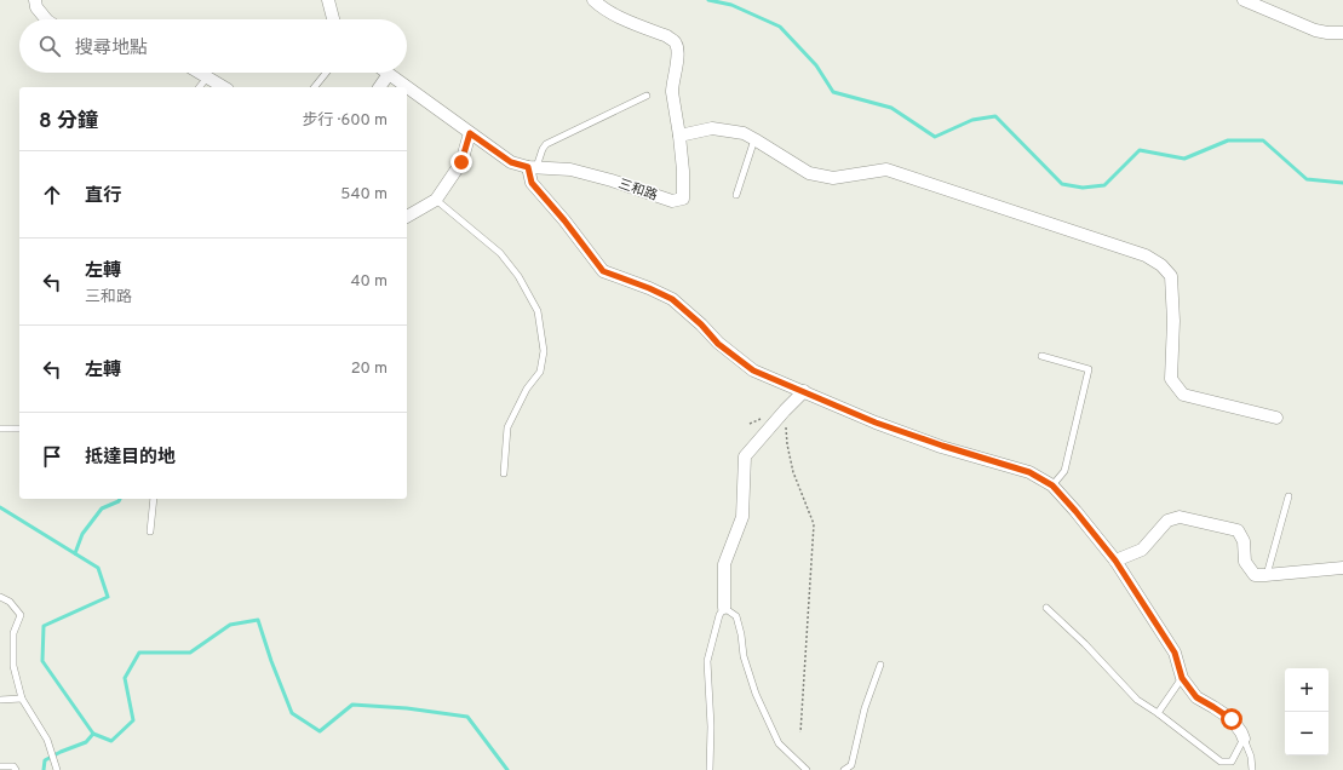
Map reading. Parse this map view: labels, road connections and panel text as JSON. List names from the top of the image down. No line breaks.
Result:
{"streets":{"street":["三和路"]},"page":{"search":"搜尋地點","heading":["8 分鐘","步行 · 600 m"],"list":[["直行","540 m"],["左轉","三和路","40 m"],["左轉","20 m"],"抵達目的地"],"map_buttons":["+","−"]}}
